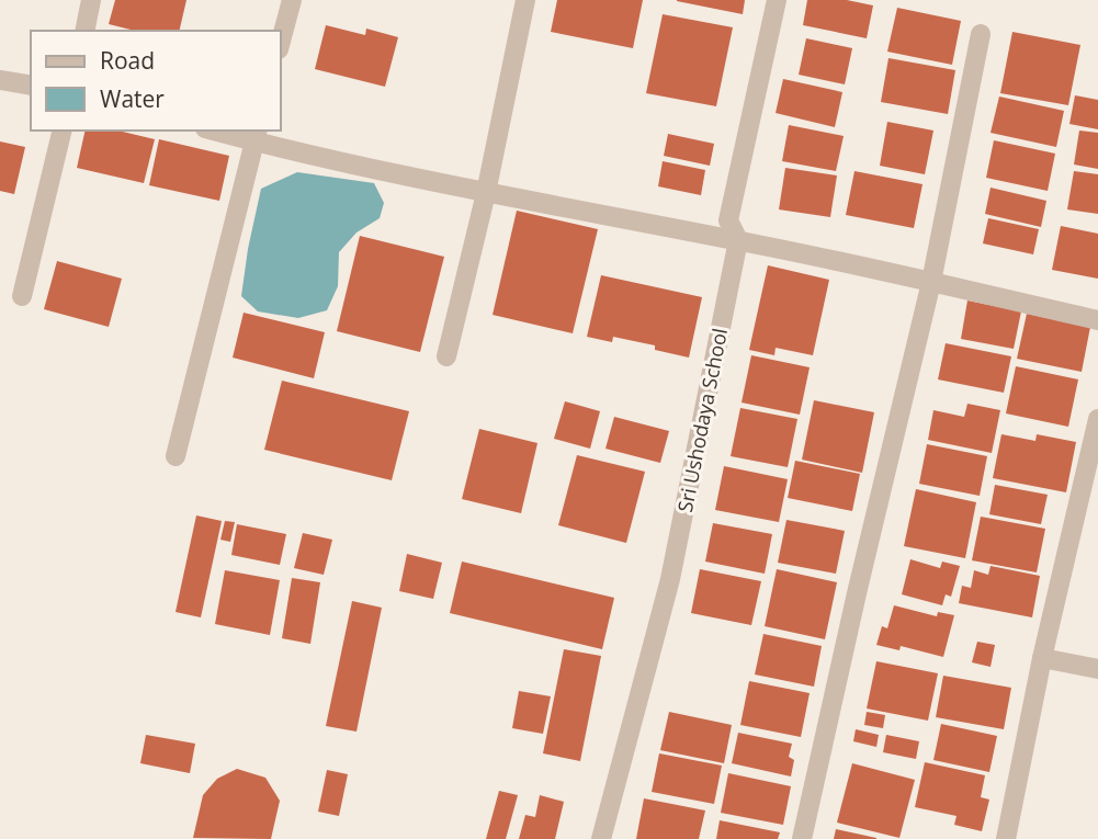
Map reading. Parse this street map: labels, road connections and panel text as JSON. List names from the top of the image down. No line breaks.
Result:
{"streets":{"street":["Sri Ushodaya School"]},"legend":["Road","Water"]}
